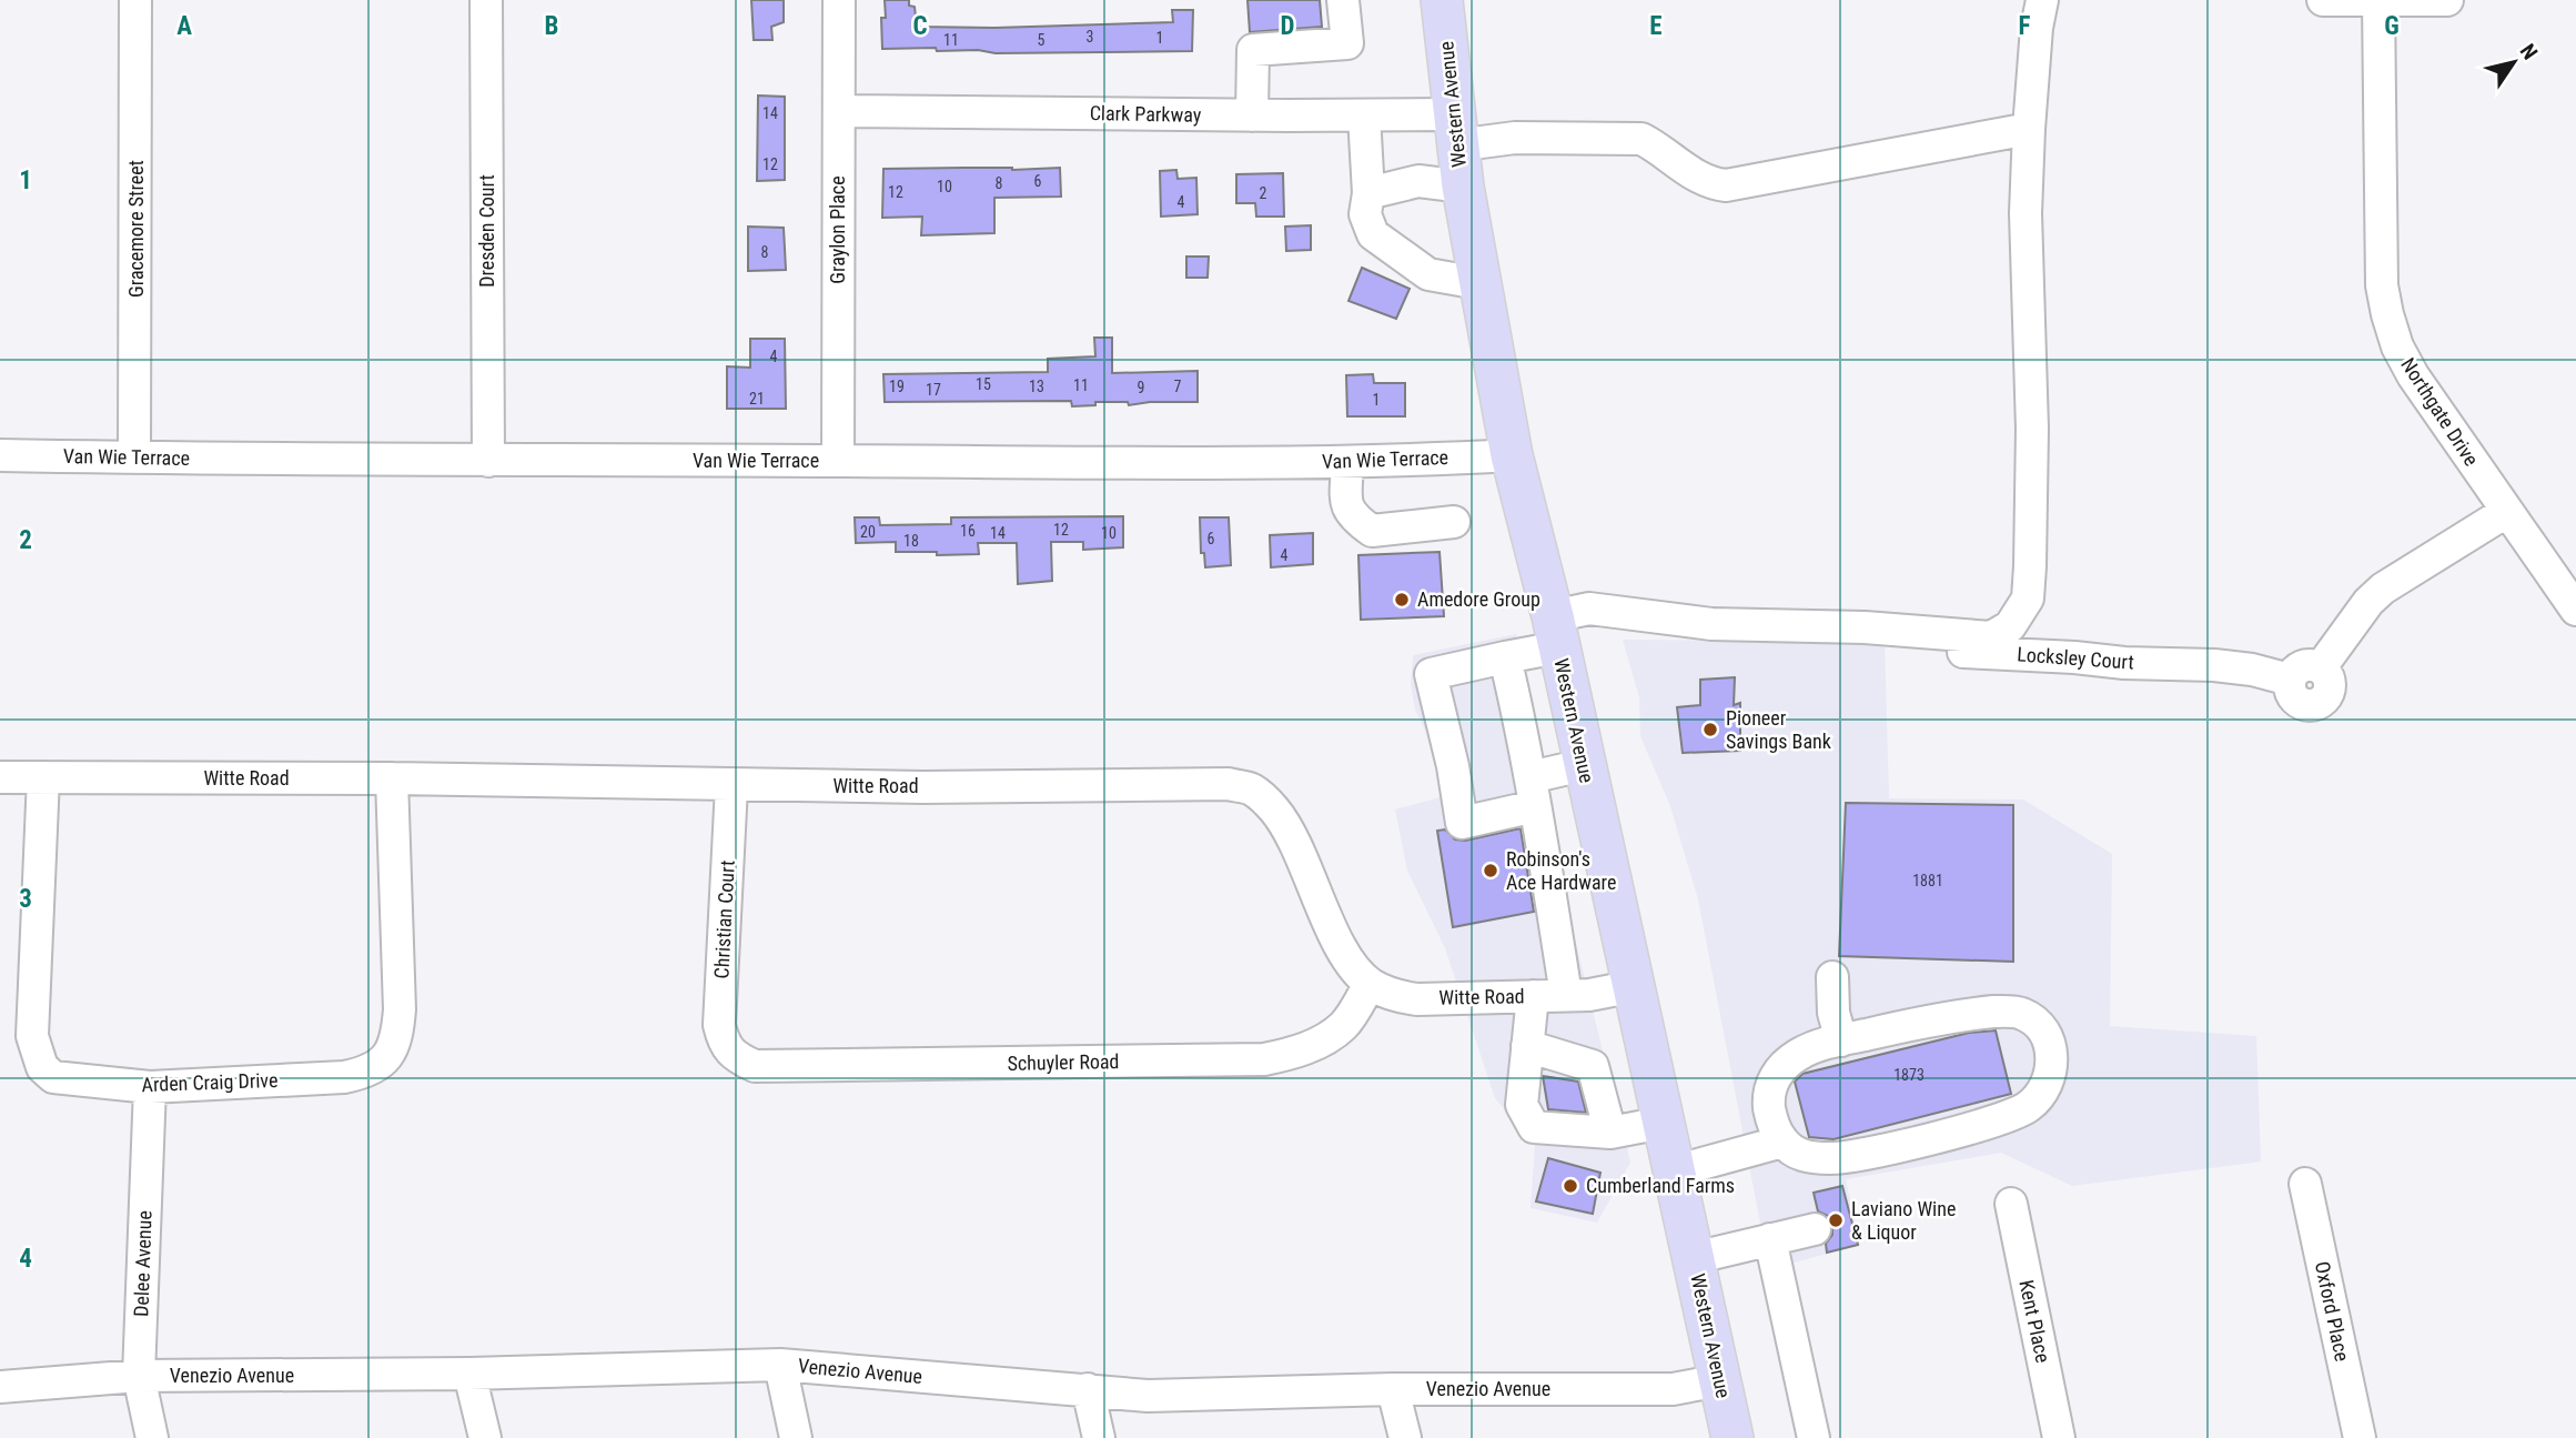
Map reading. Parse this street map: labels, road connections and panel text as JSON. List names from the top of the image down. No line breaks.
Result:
{"streets":{"main road":["Western Avenue"],"street":["Clark Parkway","Gracemore Street","Graylon Place","Dresden Court","Northgate Drive","Van Wie Terrace","Locksley Court","Witte Road","Christian Court","Schuyler Road","Arden Craig Drive","Delee Avenue","Oxford Place","Kent Place","Venezio Avenue"]},"crossings":[["Western Avenue","Clark Parkway"],["Western Avenue","Van Wie Terrace"],["Western Avenue","Witte Road"],["Western Avenue","Venezio Avenue"],["Clark Parkway","Graylon Place"],["Gracemore Street","Van Wie Terrace"],["Graylon Place","Van Wie Terrace"],["Dresden Court","Van Wie Terrace"],["Northgate Drive","Locksley Court"],["Witte Road","Christian Court"],["Witte Road","Schuyler Road"],["Witte Road","Arden Craig Drive"],["Christian Court","Schuyler Road"],["Arden Craig Drive","Delee Avenue"],["Delee Avenue","Venezio Avenue"]],"places":["Amedore Group","Pioneer Savings Bank","Robinson's Ace Hardware","Cumberland Farms","Laviano Wine & Liquor"],"house_numbers":["3","1","11","5","14","12","6","8","10","12","2","4","8","4","15","11","19","13","7","9","17","21","1","12","16","20","14","10","6","18","4","1881","1873"],"north":"top right","grid":{"columns":["A","B","C","D","E","F","G"],"rows":["1","2","3","4"]}}
